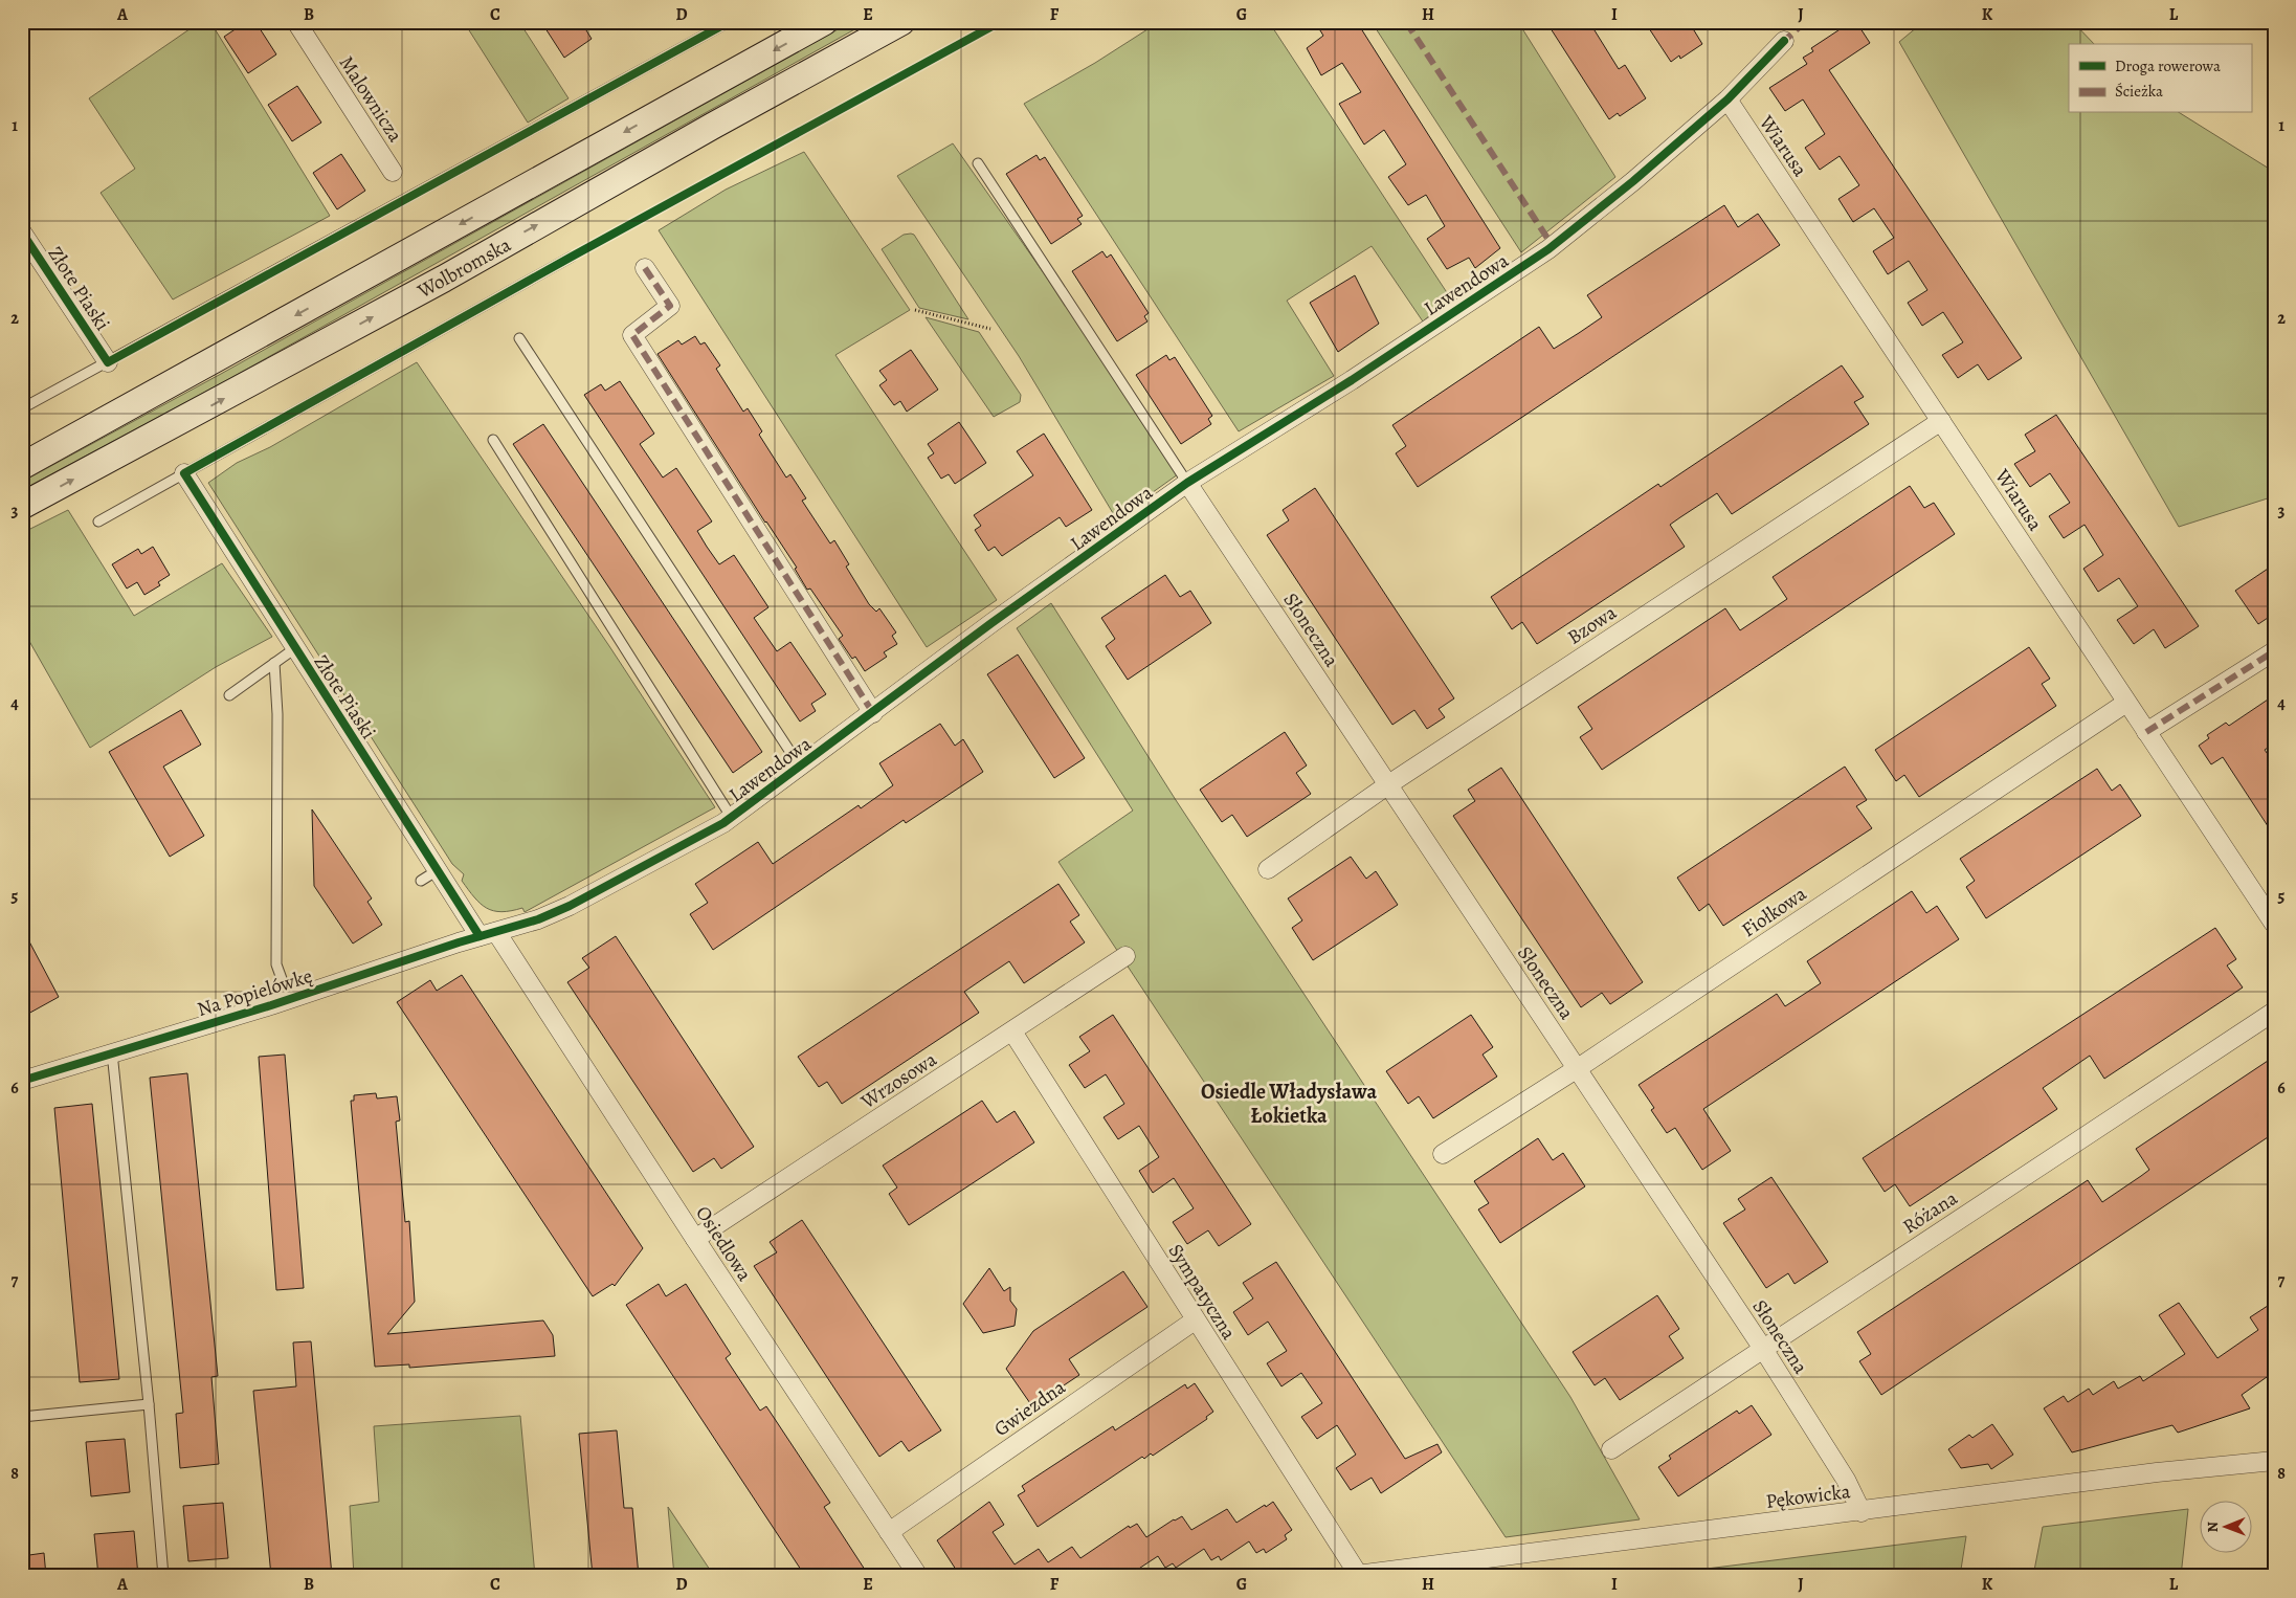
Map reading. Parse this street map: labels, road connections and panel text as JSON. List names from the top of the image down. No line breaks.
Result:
{"streets":{"main road":["Wolbromska"],"street":["Malownicza","Wiarusa","Lawendowa","Złote Piaski","Bzowa","Słoneczna","Fiołkowa","Na Popielówkę","Wrzosowa","Różana","Osiedlowa","Sympatyczna","Gwiezdna","Pękowicka"]},"crossings":[["Wiarusa","Lawendowa"],["Wiarusa","Bzowa"],["Wiarusa","Fiołkowa"],["Lawendowa","Złote Piaski"],["Lawendowa","Słoneczna"],["Lawendowa","Na Popielówkę"],["Lawendowa","Osiedlowa"],["Złote Piaski","Na Popielówkę"],["Złote Piaski","Osiedlowa"],["Bzowa","Słoneczna"],["Słoneczna","Fiołkowa"],["Słoneczna","Różana"],["Słoneczna","Pękowicka"],["Na Popielówkę","Osiedlowa"],["Wrzosowa","Osiedlowa"],["Wrzosowa","Sympatyczna"],["Osiedlowa","Gwiezdna"],["Sympatyczna","Gwiezdna"],["Sympatyczna","Pękowicka"]],"districts":["Osiedle Władysława Łokietka"],"legend":["Droga rowerowa","Ścieżka"],"north":"left","grid":{"columns":["A","B","C","D","E","F","G","H","I","J","K","L"],"rows":["1","2","3","4","5","6","7","8"]}}
